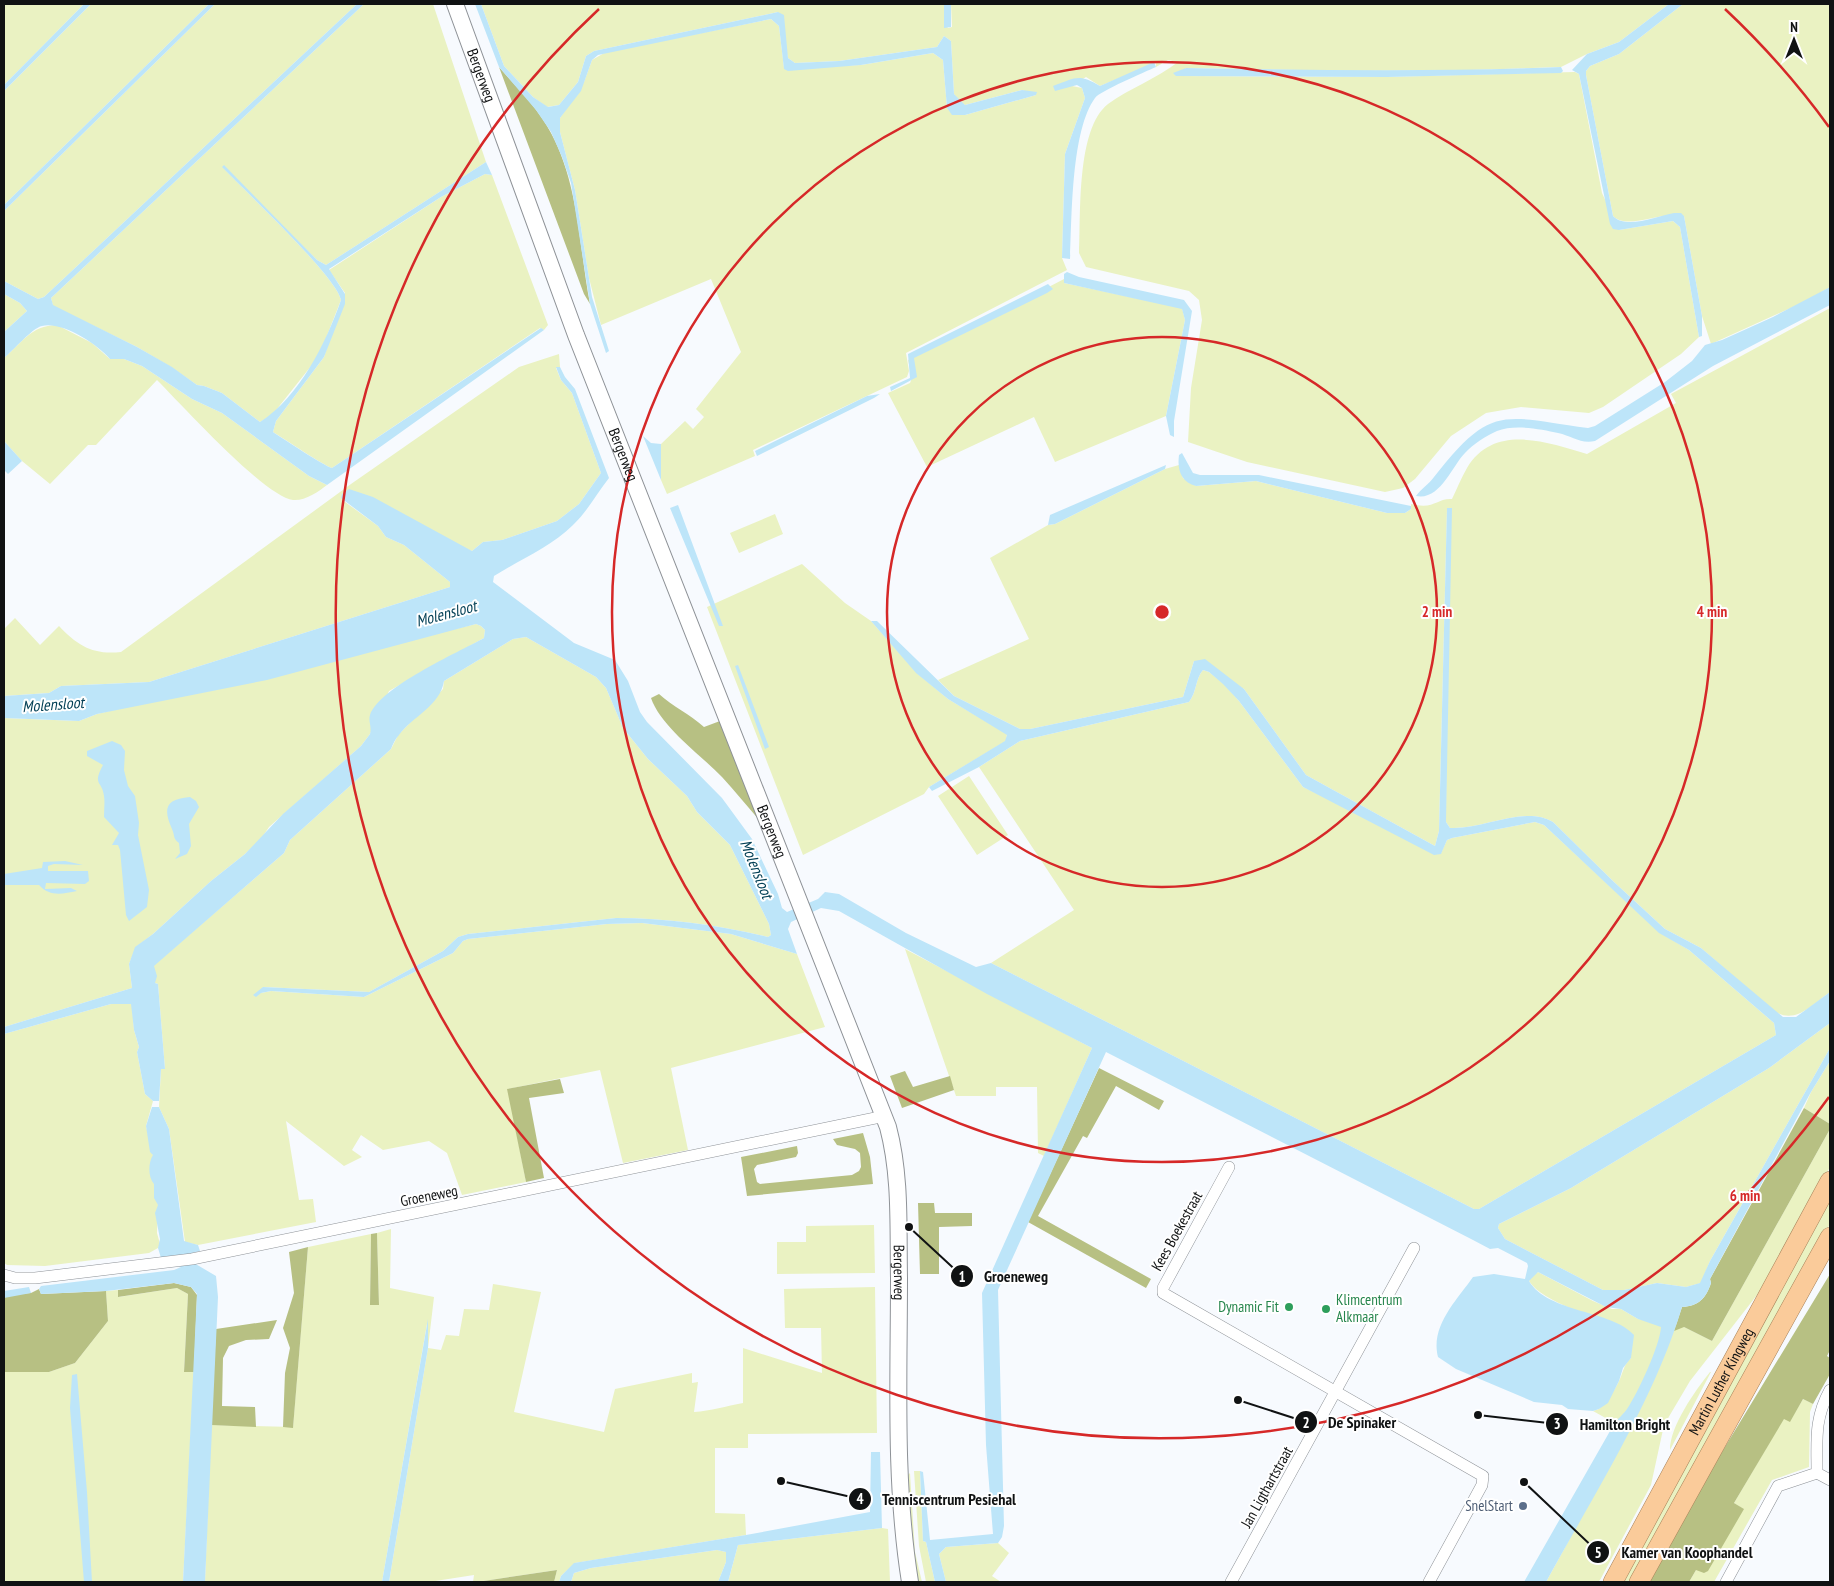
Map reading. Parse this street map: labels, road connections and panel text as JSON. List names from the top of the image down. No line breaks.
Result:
{"streets":{"highway":["Martin Luther Kingweg"],"main road":["Bergerweg"],"street":["Groeneweg","Kees Boekestraat","Jan Ligthartstraat"]},"crossings":[["Bergerweg","Groeneweg"],["Kees Boekestraat","Jan Ligthartstraat"]],"water":["Molensloot"],"places":["Groeneweg","Dynamic Fit","Klimcentrum Alkmaar","De Spinaker","Hamilton Bright","Tenniscentrum Pesiehal","Kamer van Koophandel","SnelStart"],"north":"top","rings":["2 min","4 min","6 min"]}
